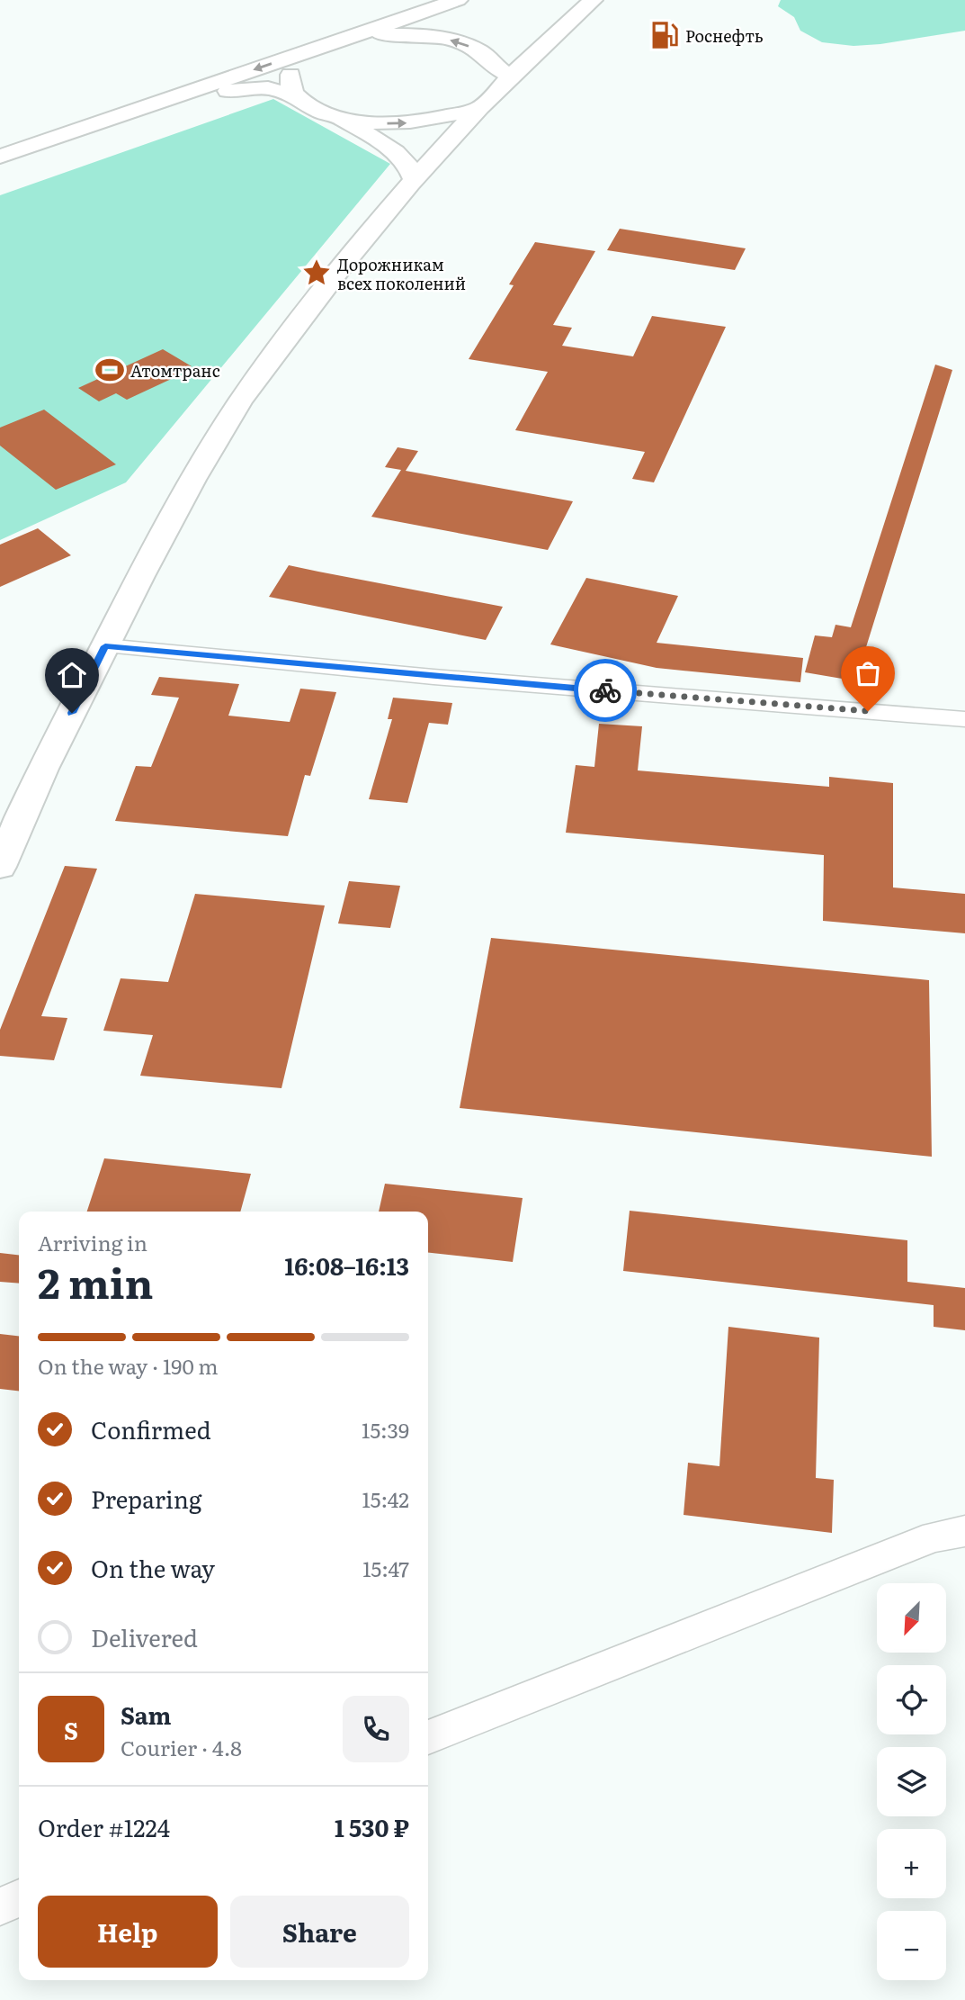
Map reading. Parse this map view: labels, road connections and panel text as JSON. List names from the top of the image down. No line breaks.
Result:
{"places":{"fuel station":["Роснефть"],"place":["Дорожникам всех поколений"],"sports":["Атомтранс"]},"north":"bottom left","page":{"heading":["2 min","Arriving in","16:08–16:13"],"panel":["Sam","Courier · 4.8","Order #1224","1 530 ₽"],"bar":"On the way · 190 m","list":[["Confirmed","15:39"],["Preparing","15:42"],["On the way","15:47"],"Delivered"],"map_buttons":["+","−"],"round":"S","buttons":["Help","Share"]}}
